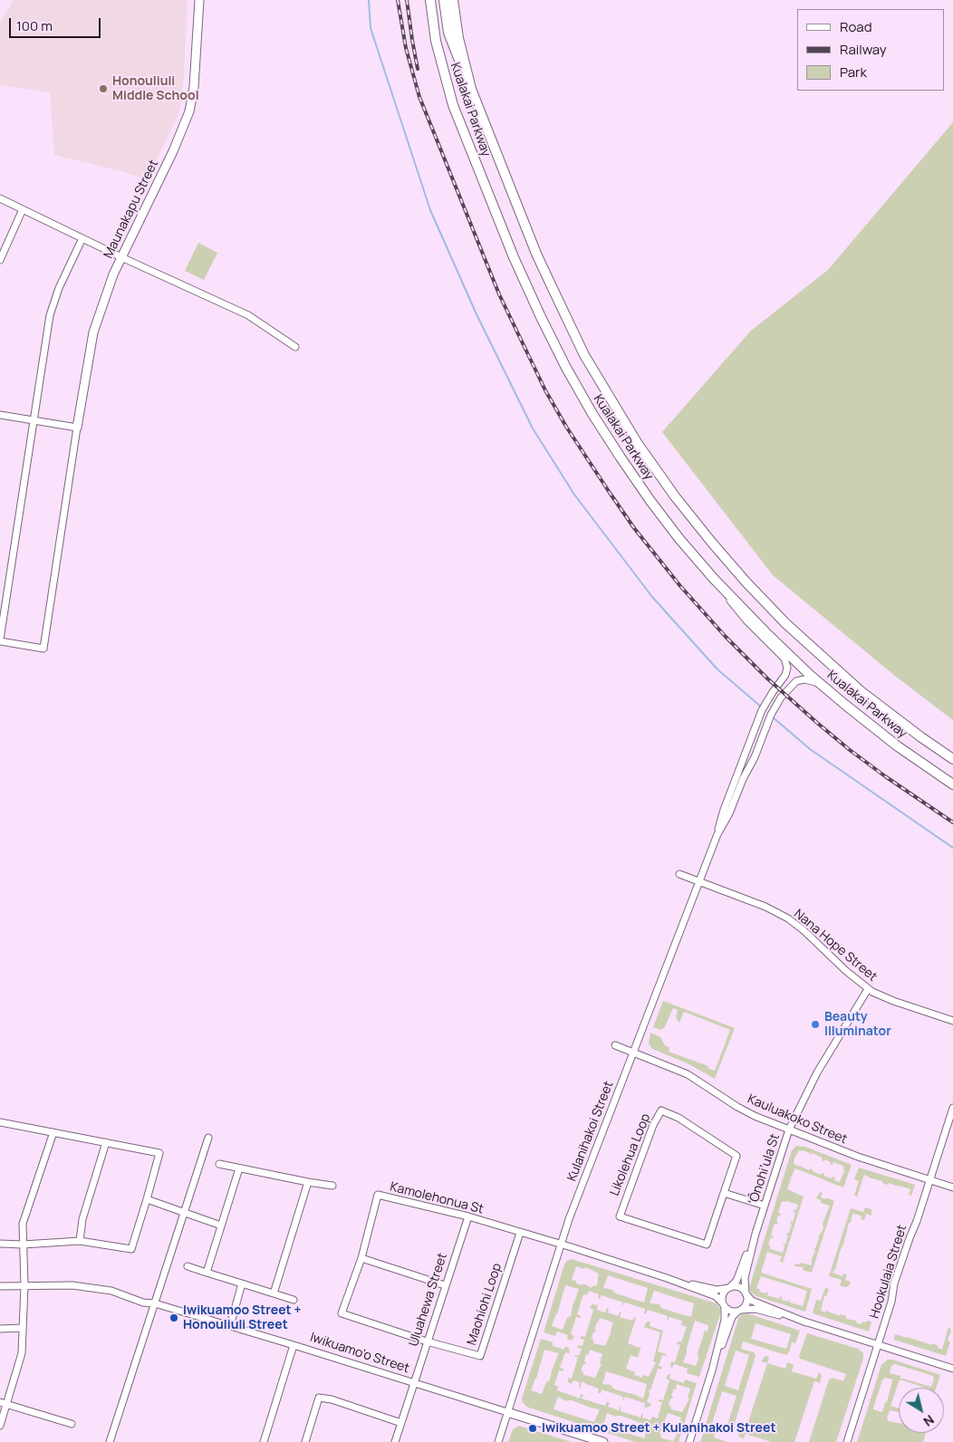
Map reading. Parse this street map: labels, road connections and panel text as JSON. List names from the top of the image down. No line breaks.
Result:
{"streets":{"main road":["Kualakai Parkway"],"street":["Maunakapu Street","Nana Hope Street","Kauluakoko Street","Kulanihakoi Street","Likolehua Loop","‘Ōnohi‘ula St","Kamolehonua St","Hookulaia Street","Uluahewa Street","Maohiohi Loop","Iwikuamo'o Street"]},"crossings":[["Kualakai Parkway","Kulanihakoi Street"],["Nana Hope Street","Kulanihakoi Street"],["Nana Hope Street","‘Ōnohi‘ula St"],["Kauluakoko Street","Kulanihakoi Street"],["Kauluakoko Street","‘Ōnohi‘ula St"],["Kauluakoko Street","Hookulaia Street"],["Kulanihakoi Street","Kamolehonua St"],["Kulanihakoi Street","Iwikuamo'o Street"],["‘Ōnohi‘ula St","Kamolehonua St"],["Kamolehonua St","Uluahewa Street"],["Kamolehonua St","Maohiohi Loop"],["Uluahewa Street","Maohiohi Loop"],["Uluahewa Street","Iwikuamo'o Street"]],"places":["Honouliuli Middle School","Beauty Illuminator","Iwikuamoo Street + Honouliuli Street","Iwikuamoo Street + Kulanihakoi Street"],"legend":["Road","Railway","Park"],"scale_bar":"100 m","north":"bottom right"}
